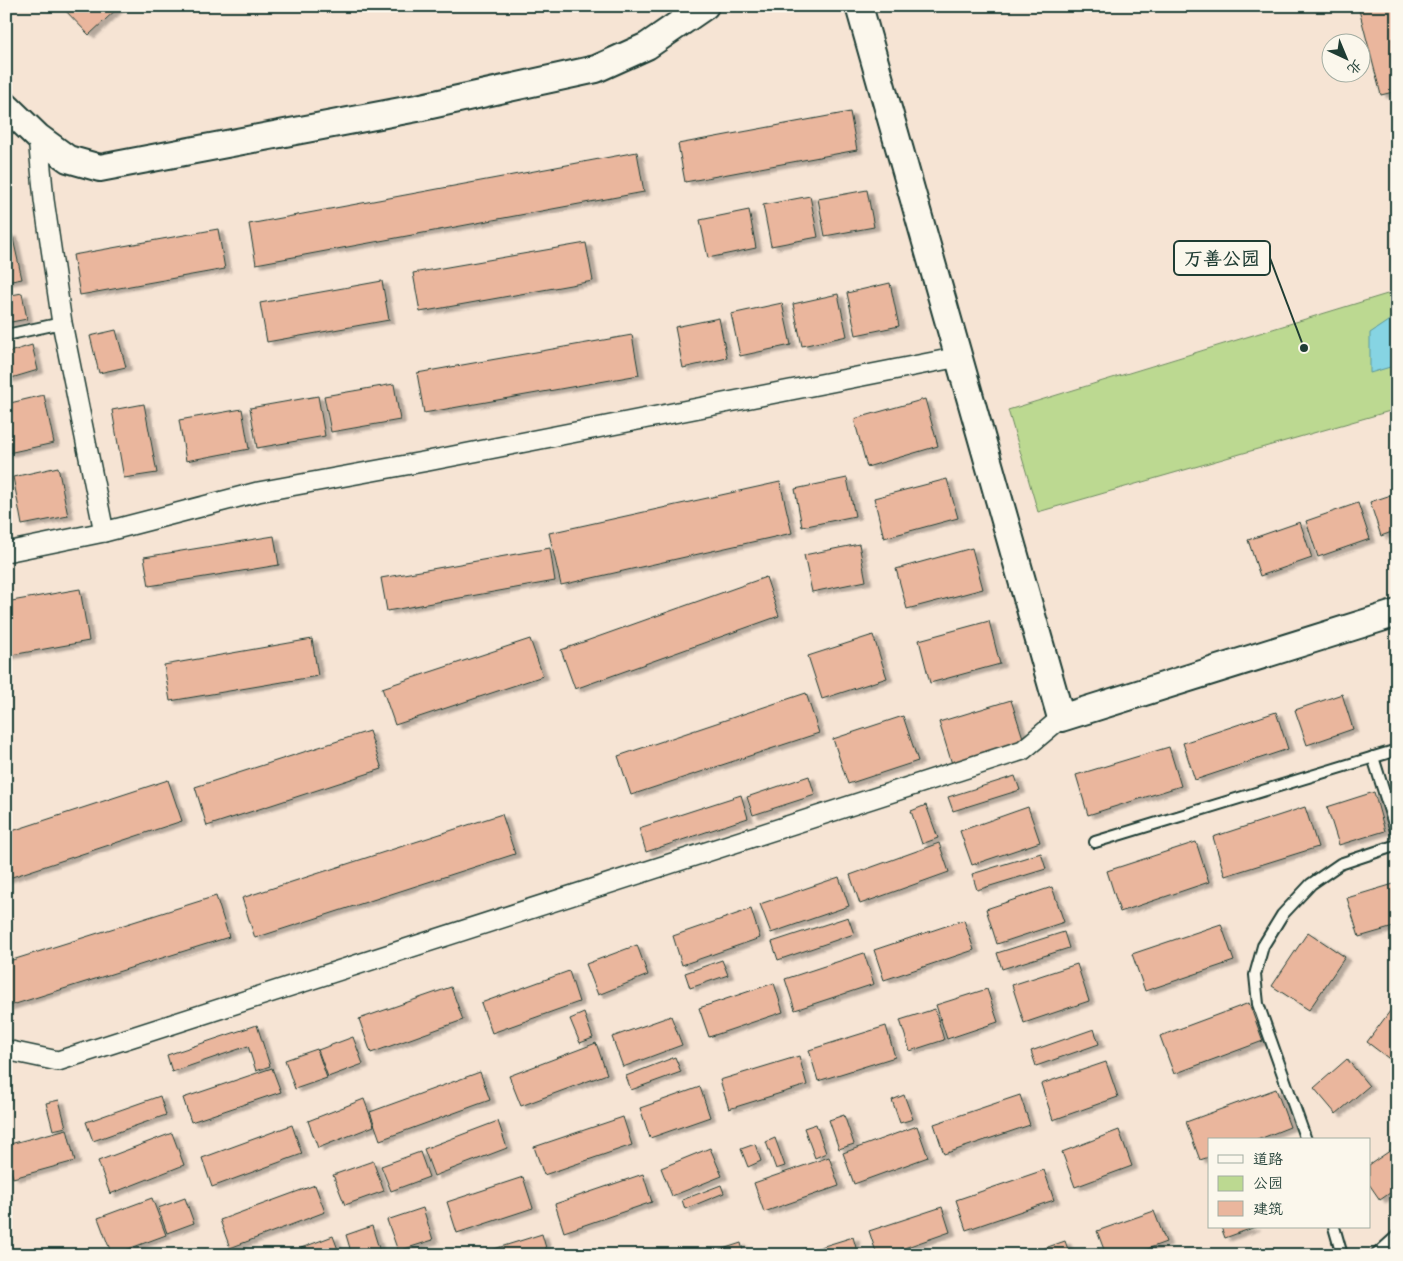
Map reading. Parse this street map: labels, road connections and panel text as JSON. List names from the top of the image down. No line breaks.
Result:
{"places":["万善公园"],"legend":["道路","公园","建筑"],"north":"bottom right"}
